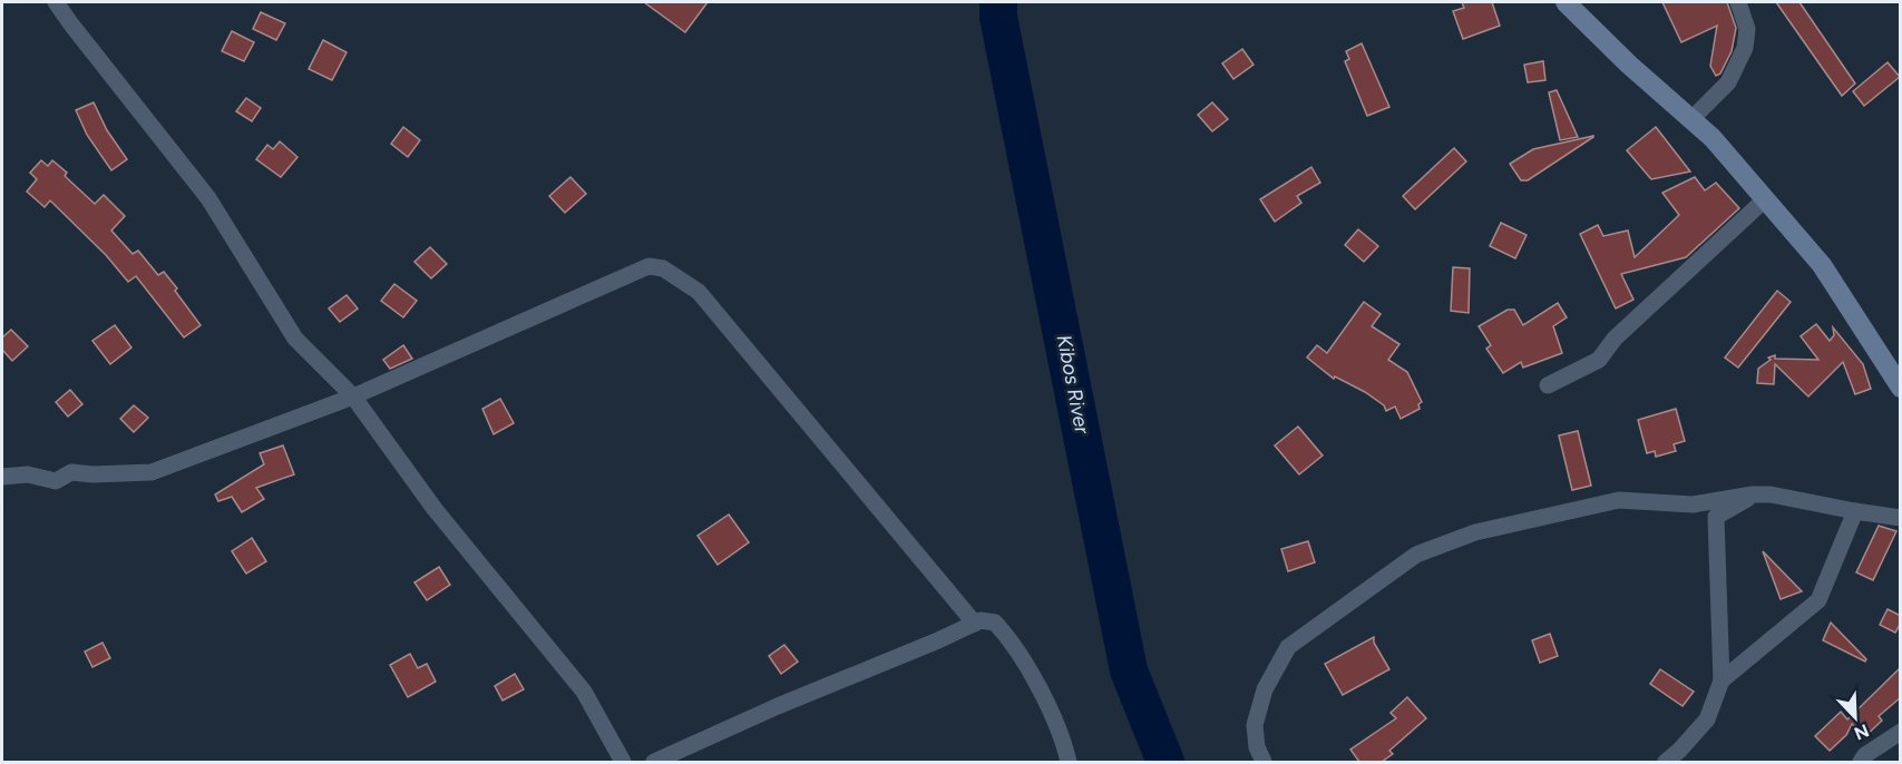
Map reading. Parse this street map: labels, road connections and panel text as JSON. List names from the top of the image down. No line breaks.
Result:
{"water":["Kibos River"],"north":"bottom right"}
